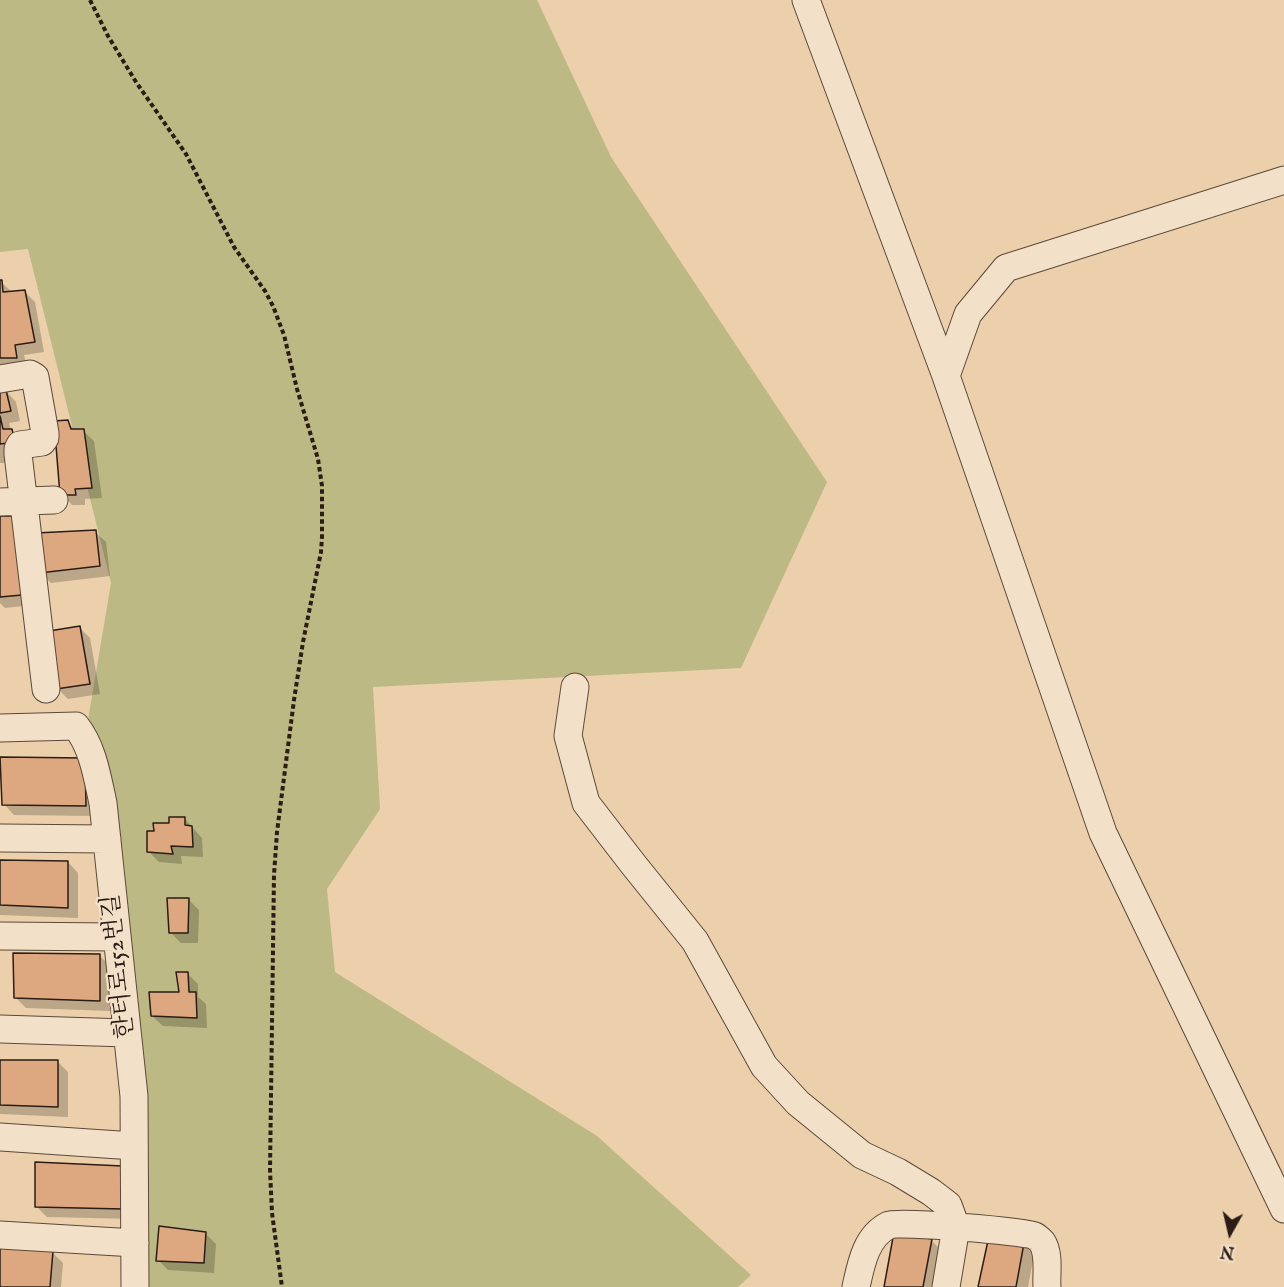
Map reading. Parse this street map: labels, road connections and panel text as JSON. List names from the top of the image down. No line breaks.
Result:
{"streets":{"street":["한터로152번길"]},"north":"bottom"}
